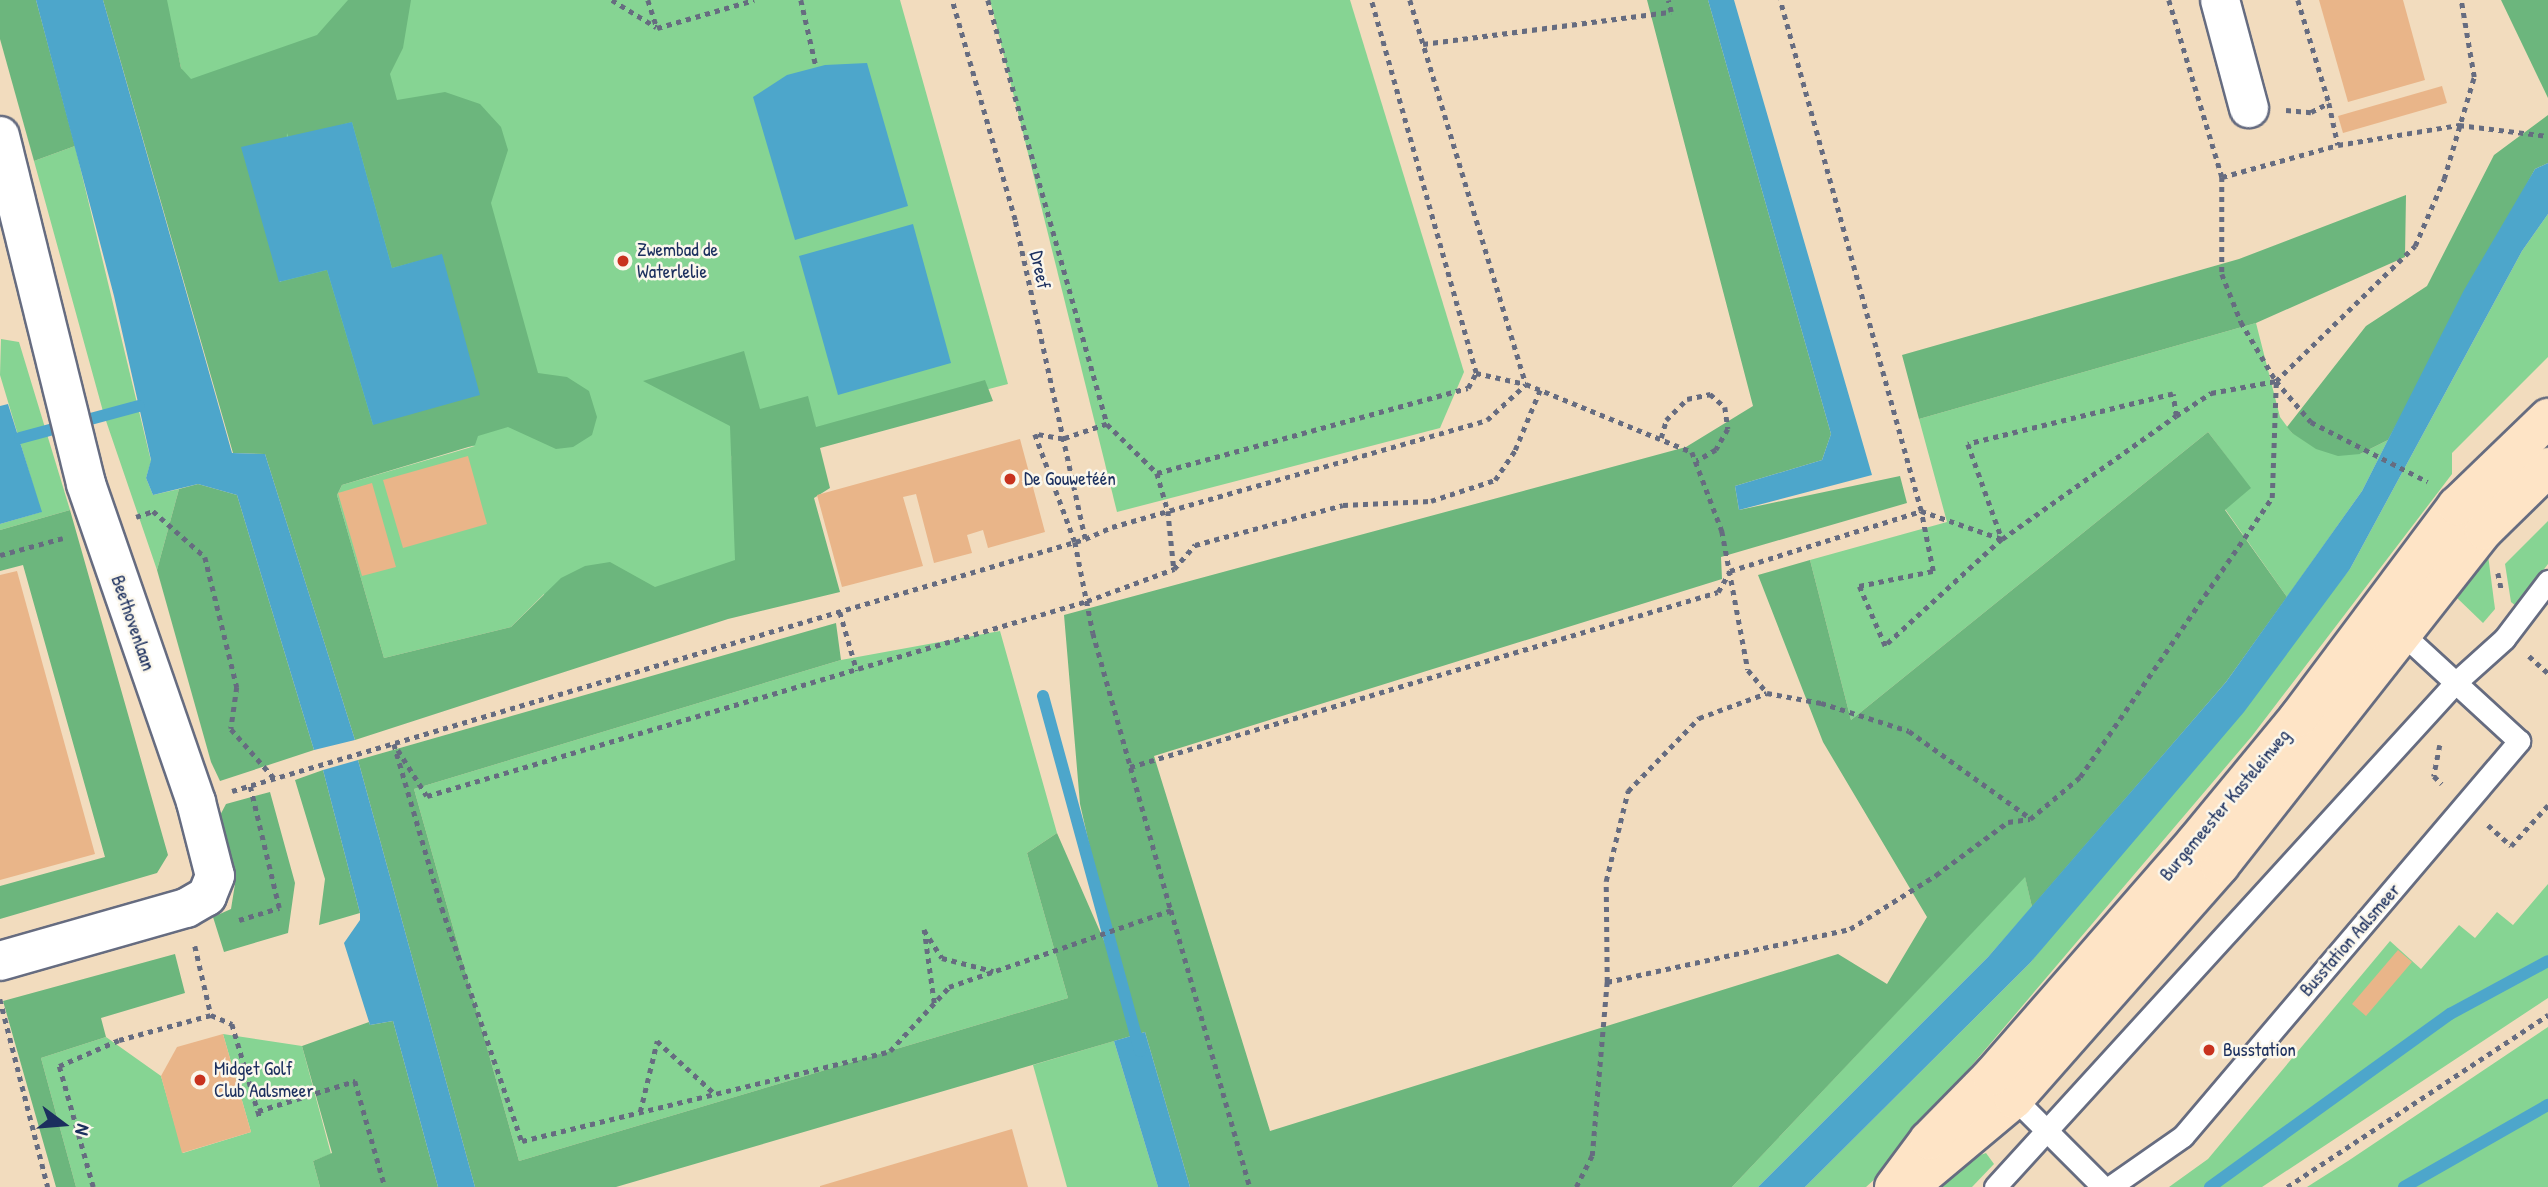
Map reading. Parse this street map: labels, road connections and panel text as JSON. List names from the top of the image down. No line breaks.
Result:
{"streets":{"main road":["Burgemeester Kasteleinweg"],"street":["Beethovenlaan"],"lane":["Busstation Aalsmeer"],"path":["Dreef"]},"crossings":[["Burgemeester Kasteleinweg","Busstation Aalsmeer"]],"places":["Zwembad de Waterlelie","De Gouwetéén","Busstation","Midget Golf Club Aalsmeer"],"north":"right"}
